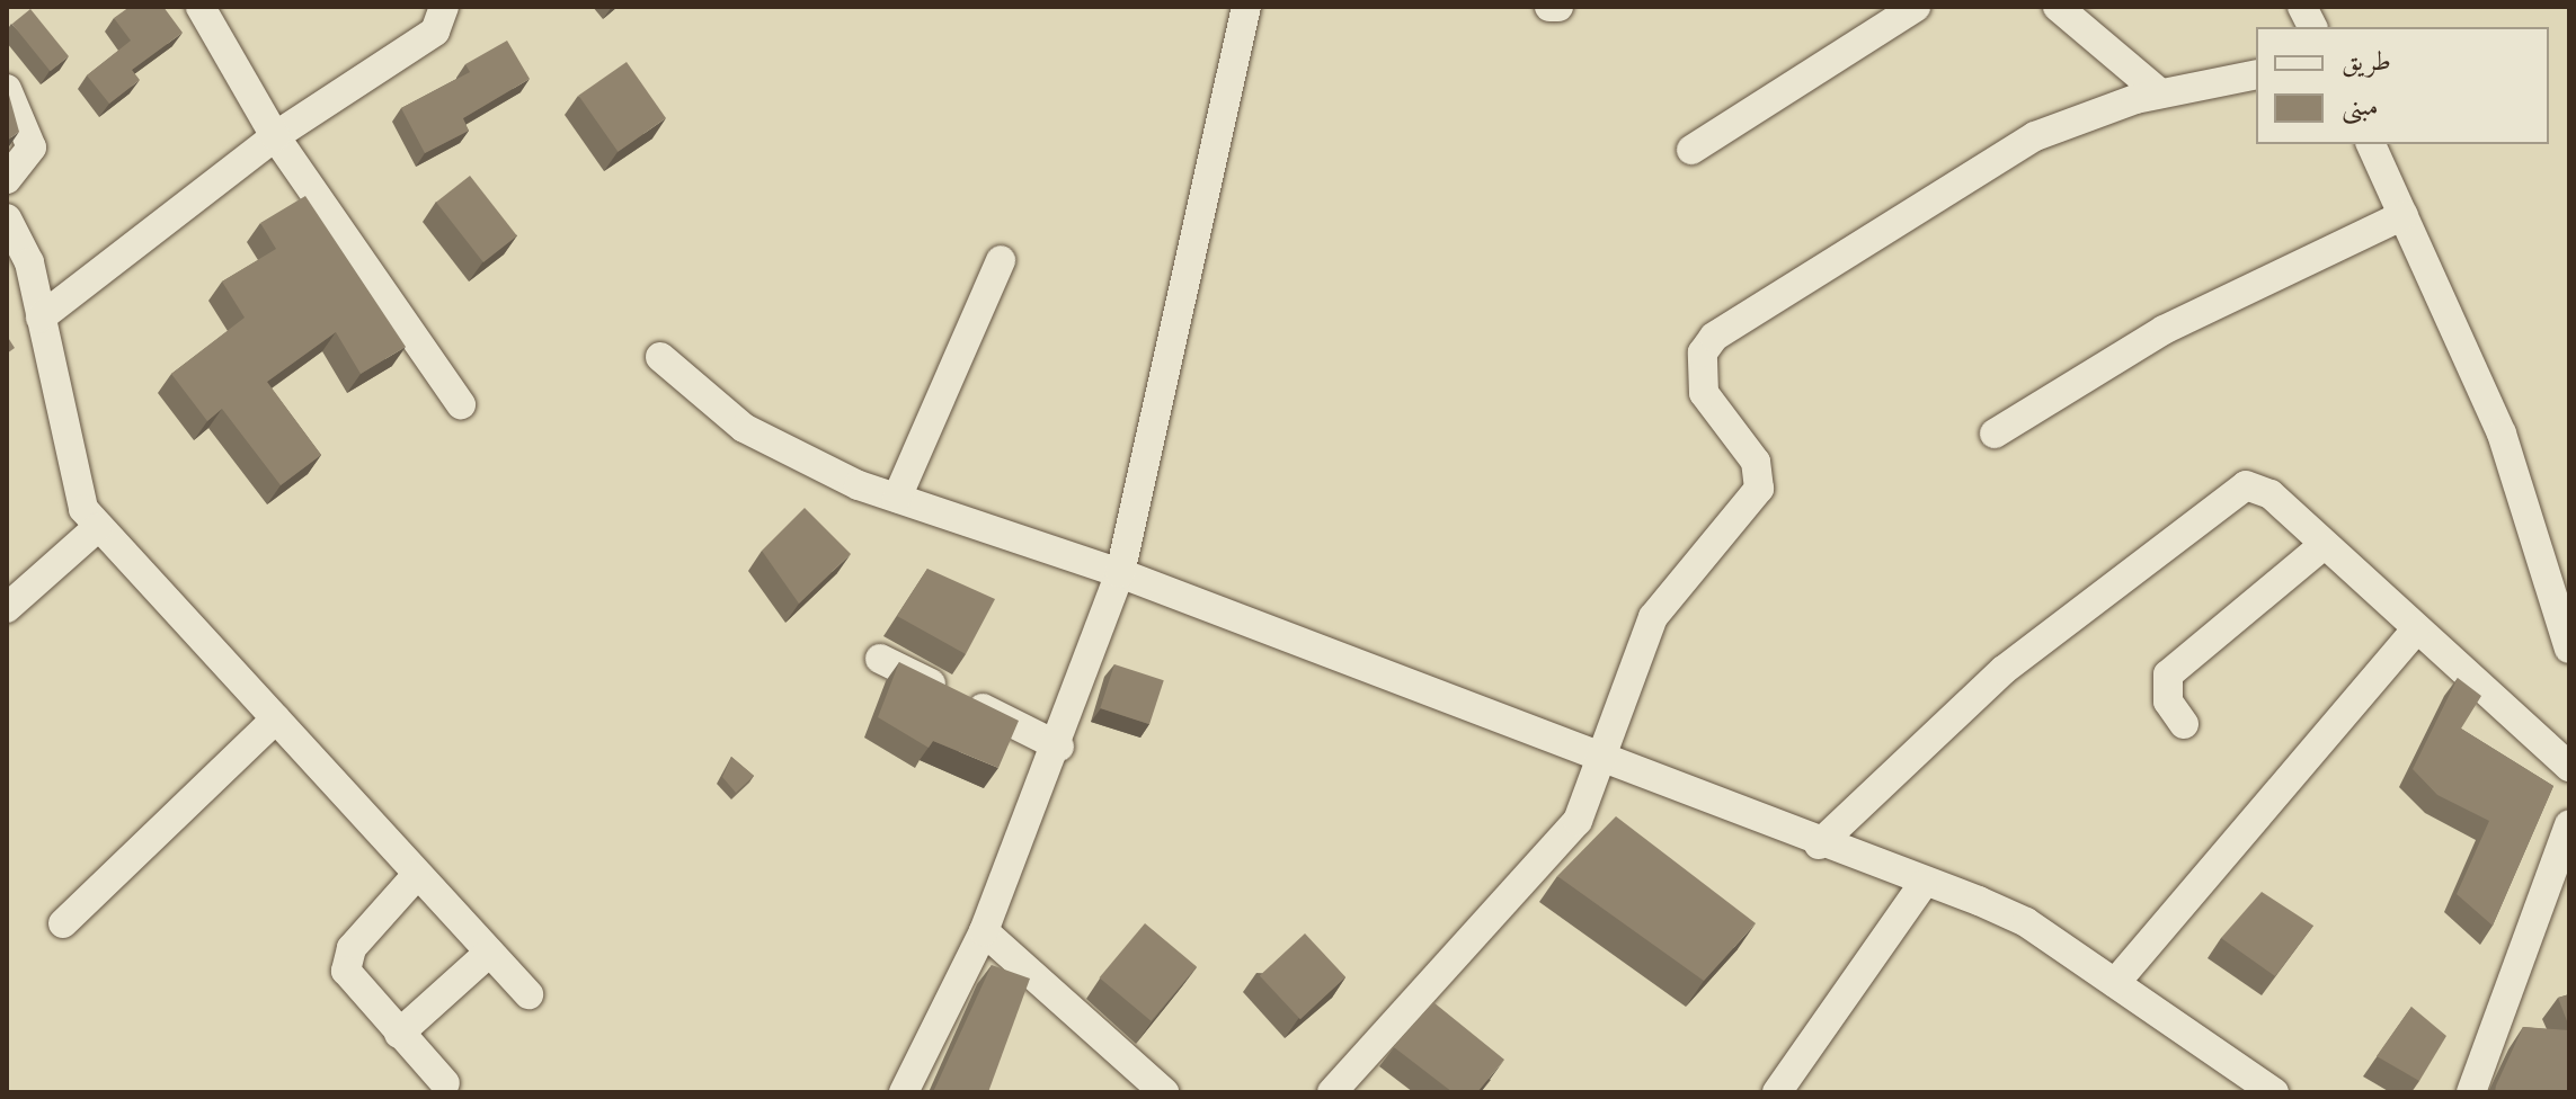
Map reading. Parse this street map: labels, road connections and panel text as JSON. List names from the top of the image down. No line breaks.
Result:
{"legend":["طريق","مبنى"]}
